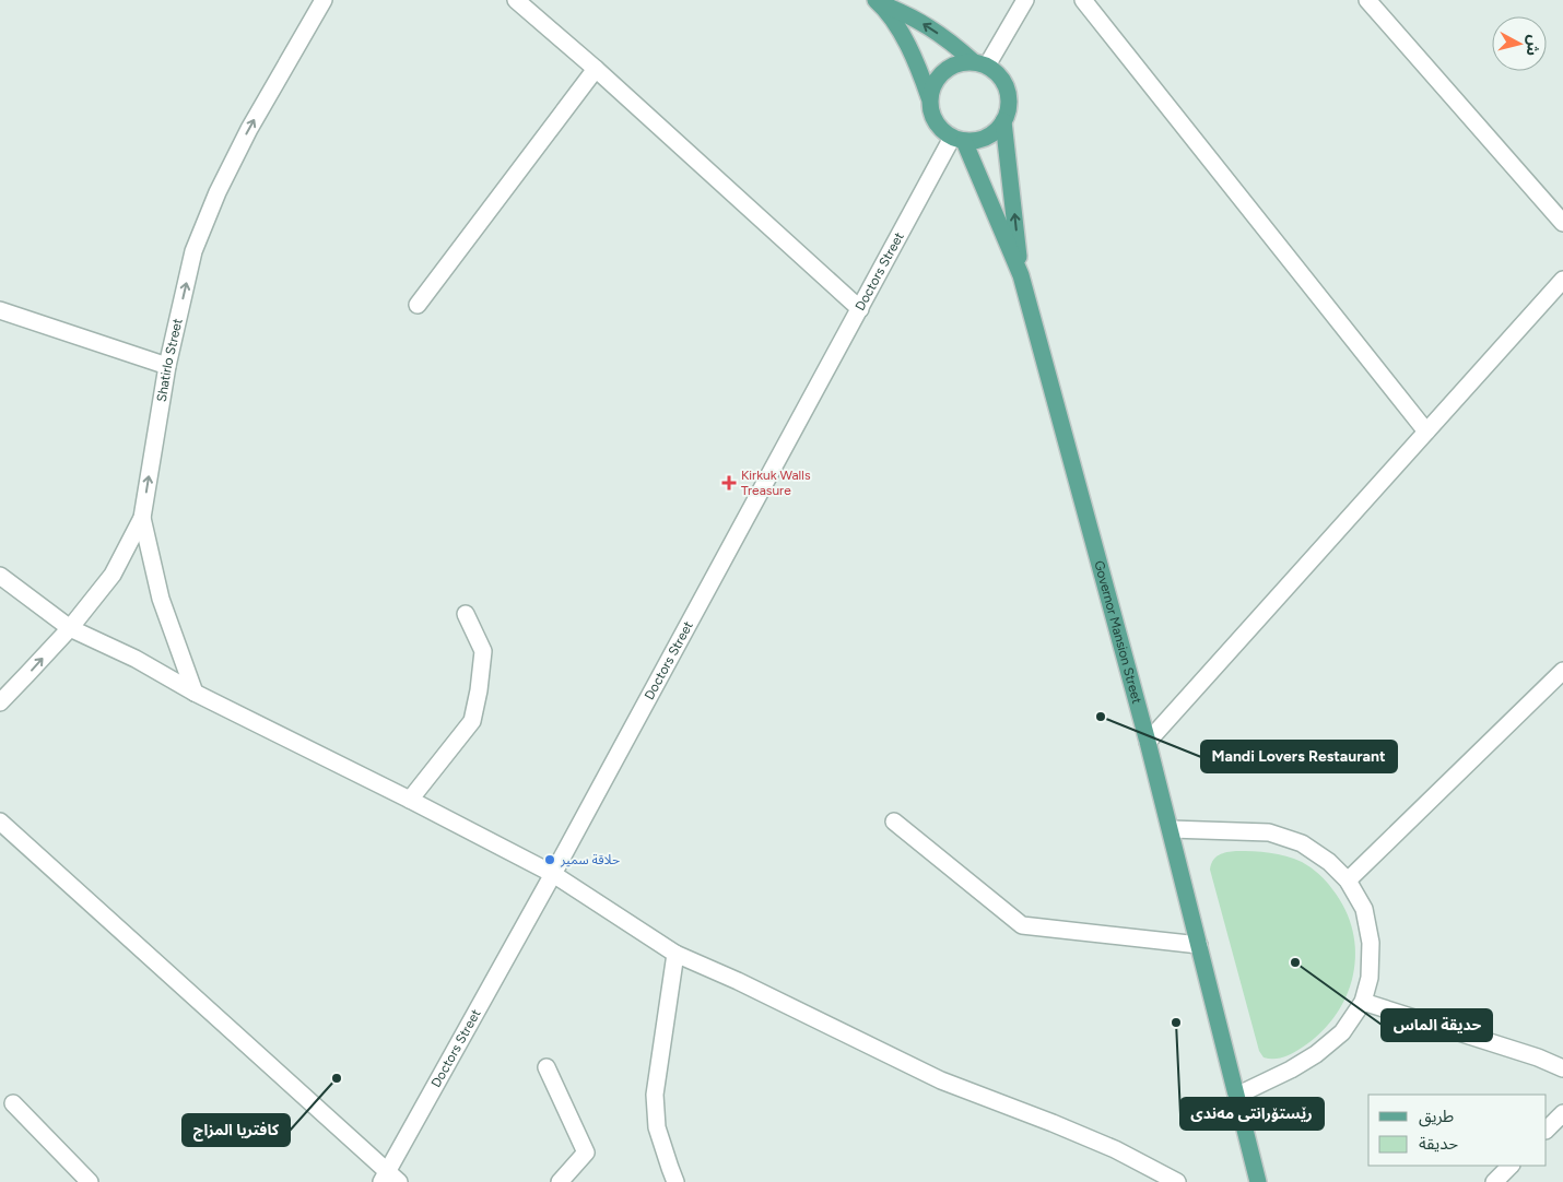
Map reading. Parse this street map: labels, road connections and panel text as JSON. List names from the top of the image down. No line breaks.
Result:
{"streets":{"main road":["Governor Mansion Street"],"street":["Doctors Street","Shatirlo Street"]},"crossings":[["Doctors Street","Governor Mansion Street"]],"one_way":["Shatirlo Street"],"places":{"health":["Kirkuk Walls Treasure"],"other":["Mandi Lovers Restaurant","حلاقة سمير","حديقة الماس","رێستۆرانتی مەندی","كافتريا المزاج"]},"legend":["طريق","حديقة"],"north":"right"}
